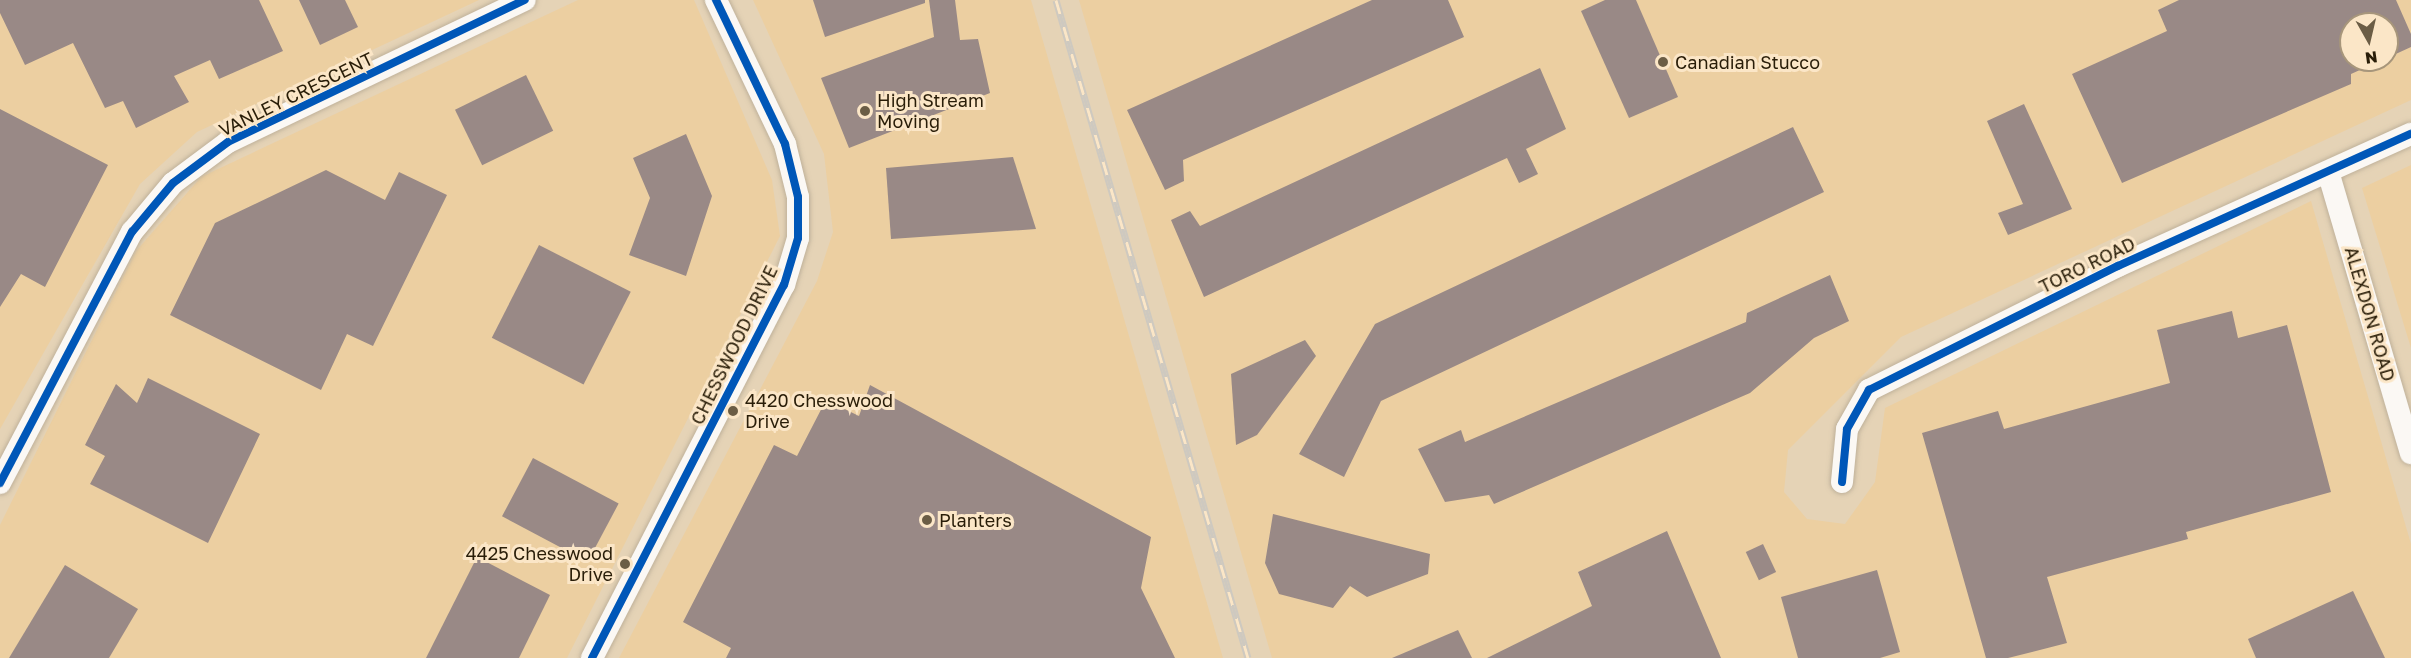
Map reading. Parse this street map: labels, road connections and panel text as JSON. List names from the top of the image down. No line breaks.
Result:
{"streets":{"street":["VANLEY CRESCENT","TORO ROAD","ALEXDON ROAD","CHESSWOOD DRIVE"]},"crossings":[["TORO ROAD","ALEXDON ROAD"]],"places":["Canadian Stucco","High Stream Moving","4420 Chesswood Drive","Planters","4425 Chesswood Drive"],"north":"bottom"}
